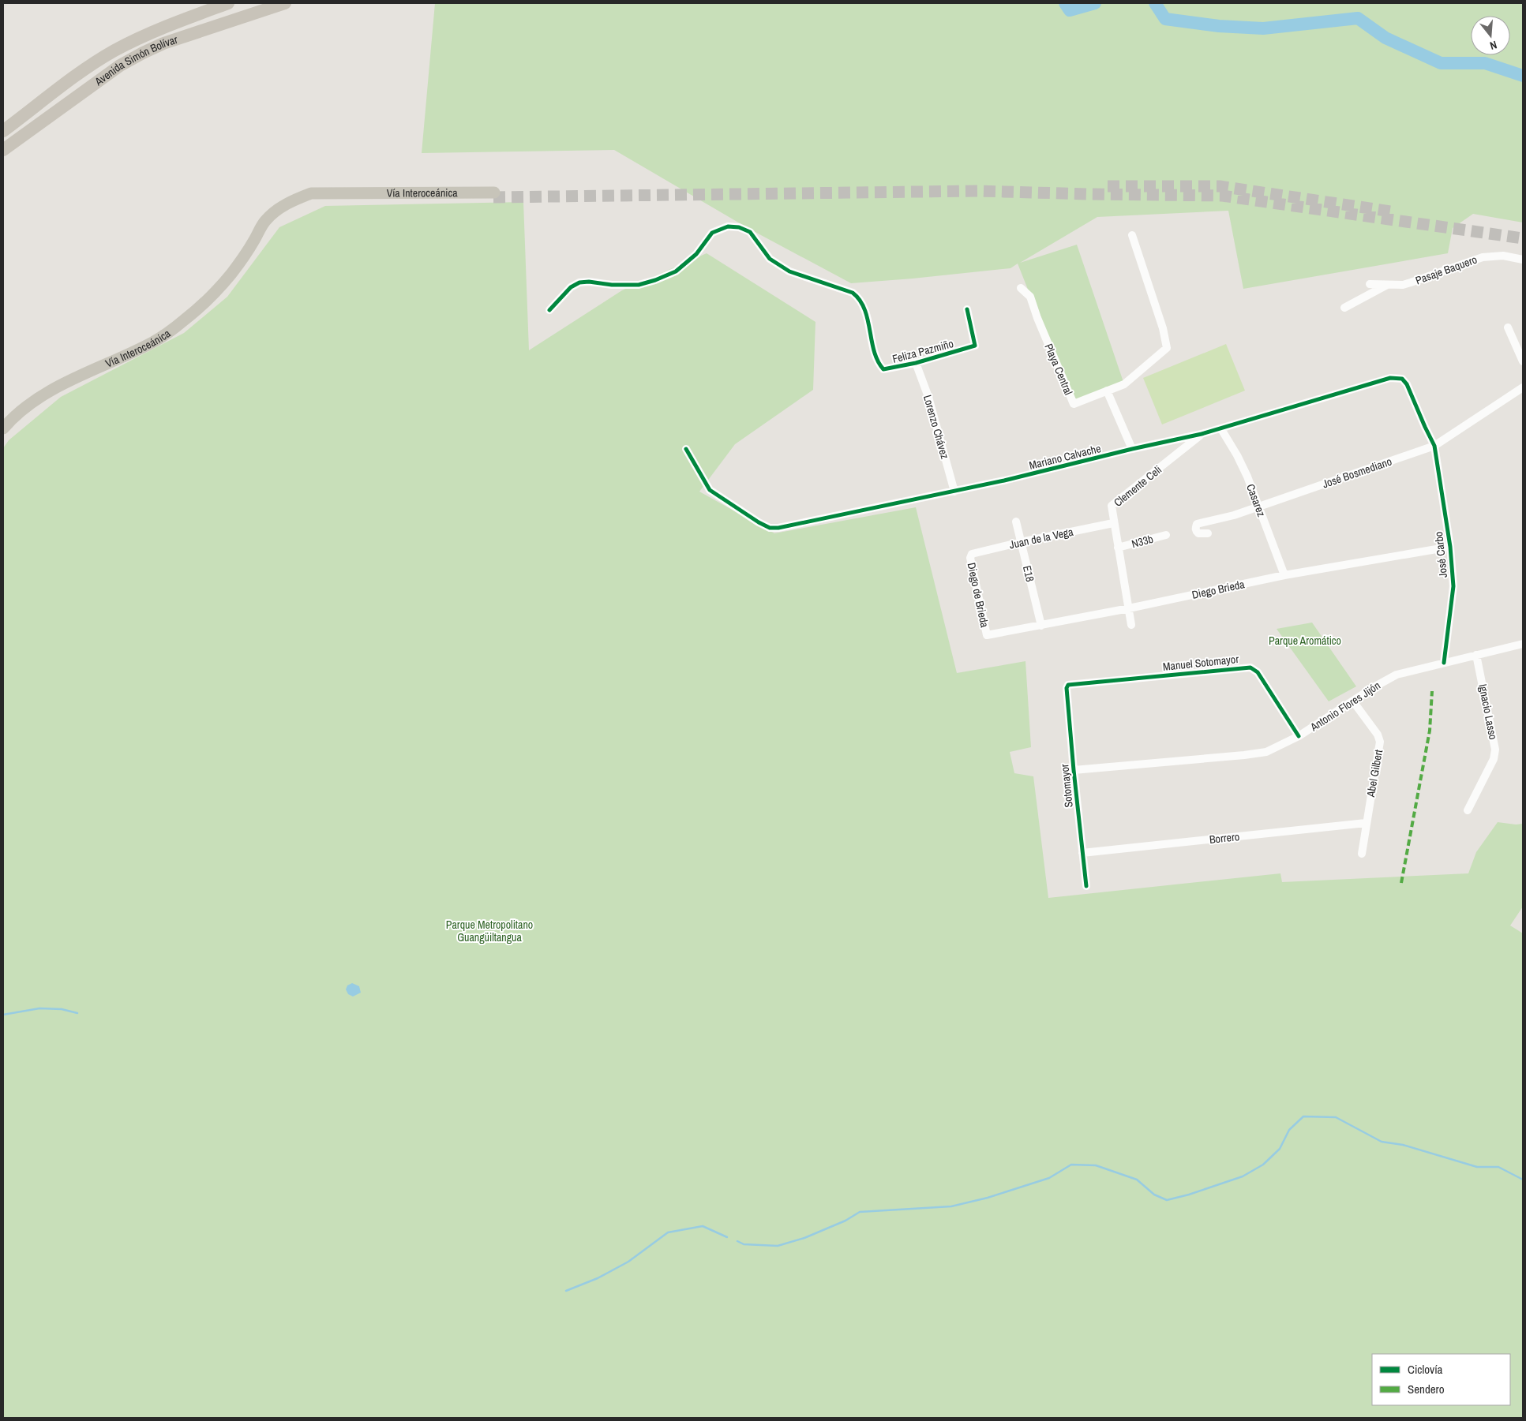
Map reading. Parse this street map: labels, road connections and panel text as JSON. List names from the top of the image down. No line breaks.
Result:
{"streets":{"highway":["Avenida Simón Bolívar"],"main road":["Vía Interoceánica"],"street":["Pasaje Baquero","Feliza Pazmiño","Playa Central","Lorenzo Chávez","Mariano Calvache","José Bosmediano","Clemente Celi","Casarez","Juan de la Vega","N33b","José Carbo","E18","Diego Brieda","Diego de Brieda","Manuel Sotomayor","Antonio Flores Jijón","Ignacio Lasso","Abel Gilbert","Sotomayor","Borrero"]},"crossings":[["Feliza Pazmiño","Lorenzo Chávez"],["Lorenzo Chávez","Mariano Calvache"],["Mariano Calvache","José Bosmediano"],["Mariano Calvache","Clemente Celi"],["Mariano Calvache","Casarez"],["Mariano Calvache","José Carbo"],["José Bosmediano","Casarez"],["José Bosmediano","José Carbo"],["Clemente Celi","Juan de la Vega"],["Clemente Celi","N33b"],["Clemente Celi","Diego Brieda"],["Casarez","Diego Brieda"],["Juan de la Vega","E18"],["Juan de la Vega","Diego de Brieda"],["José Carbo","Diego Brieda"],["José Carbo","Antonio Flores Jijón"],["E18","Diego Brieda"],["Diego Brieda","Diego de Brieda"],["Manuel Sotomayor","Antonio Flores Jijón"],["Manuel Sotomayor","Sotomayor"],["Antonio Flores Jijón","Ignacio Lasso"],["Antonio Flores Jijón","Abel Gilbert"],["Antonio Flores Jijón","Sotomayor"],["Abel Gilbert","Borrero"],["Sotomayor","Borrero"]],"parks":["Parque Aromático","Parque Metropolitano Guangüiltangua"],"legend":["Ciclovía","Sendero"],"north":"bottom"}
